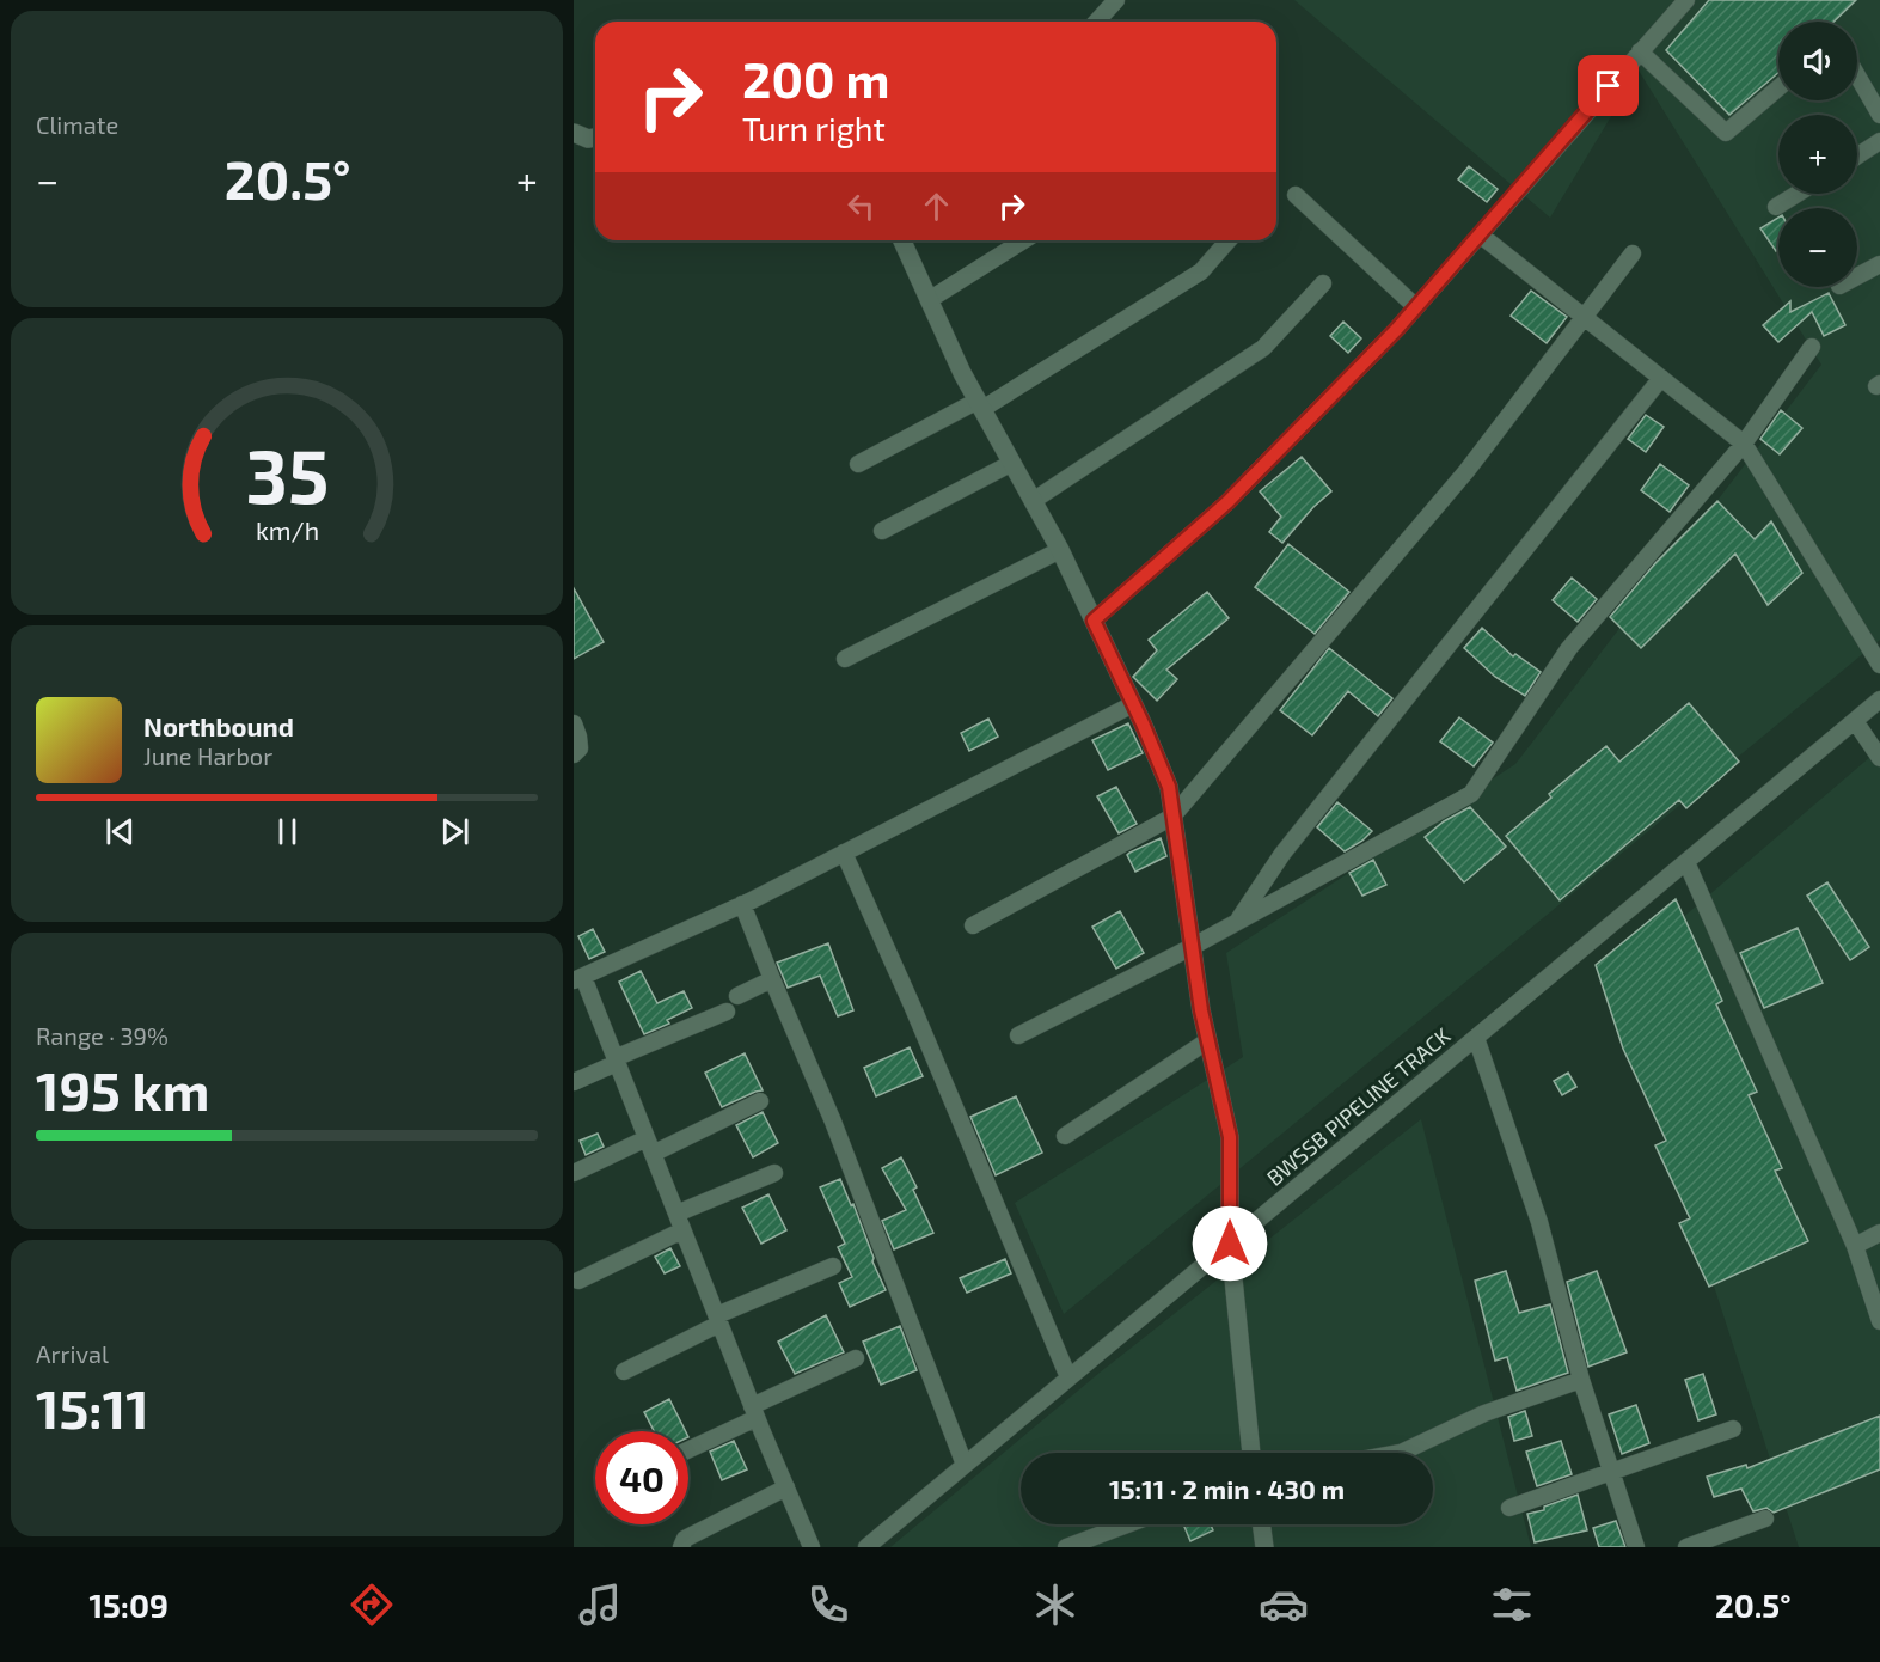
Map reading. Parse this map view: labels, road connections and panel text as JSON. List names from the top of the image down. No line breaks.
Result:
{"streets":{"street":["BWSSB PIPELINE TRACK"]},"page":{"tile":["Climate",["Range · 39%","195 km"],["Arrival","15:11"]],"map_buttons":["+","−"],"turn":["200 m","Turn right"],"heat":["−","20.5°","+"],"song":["Northbound","June Harbor"],"limit":"40","trip":"15:11 · 2 min · 430 m","tabs":["15:09","20.5°"],"gauge":["35","km/h"]}}
